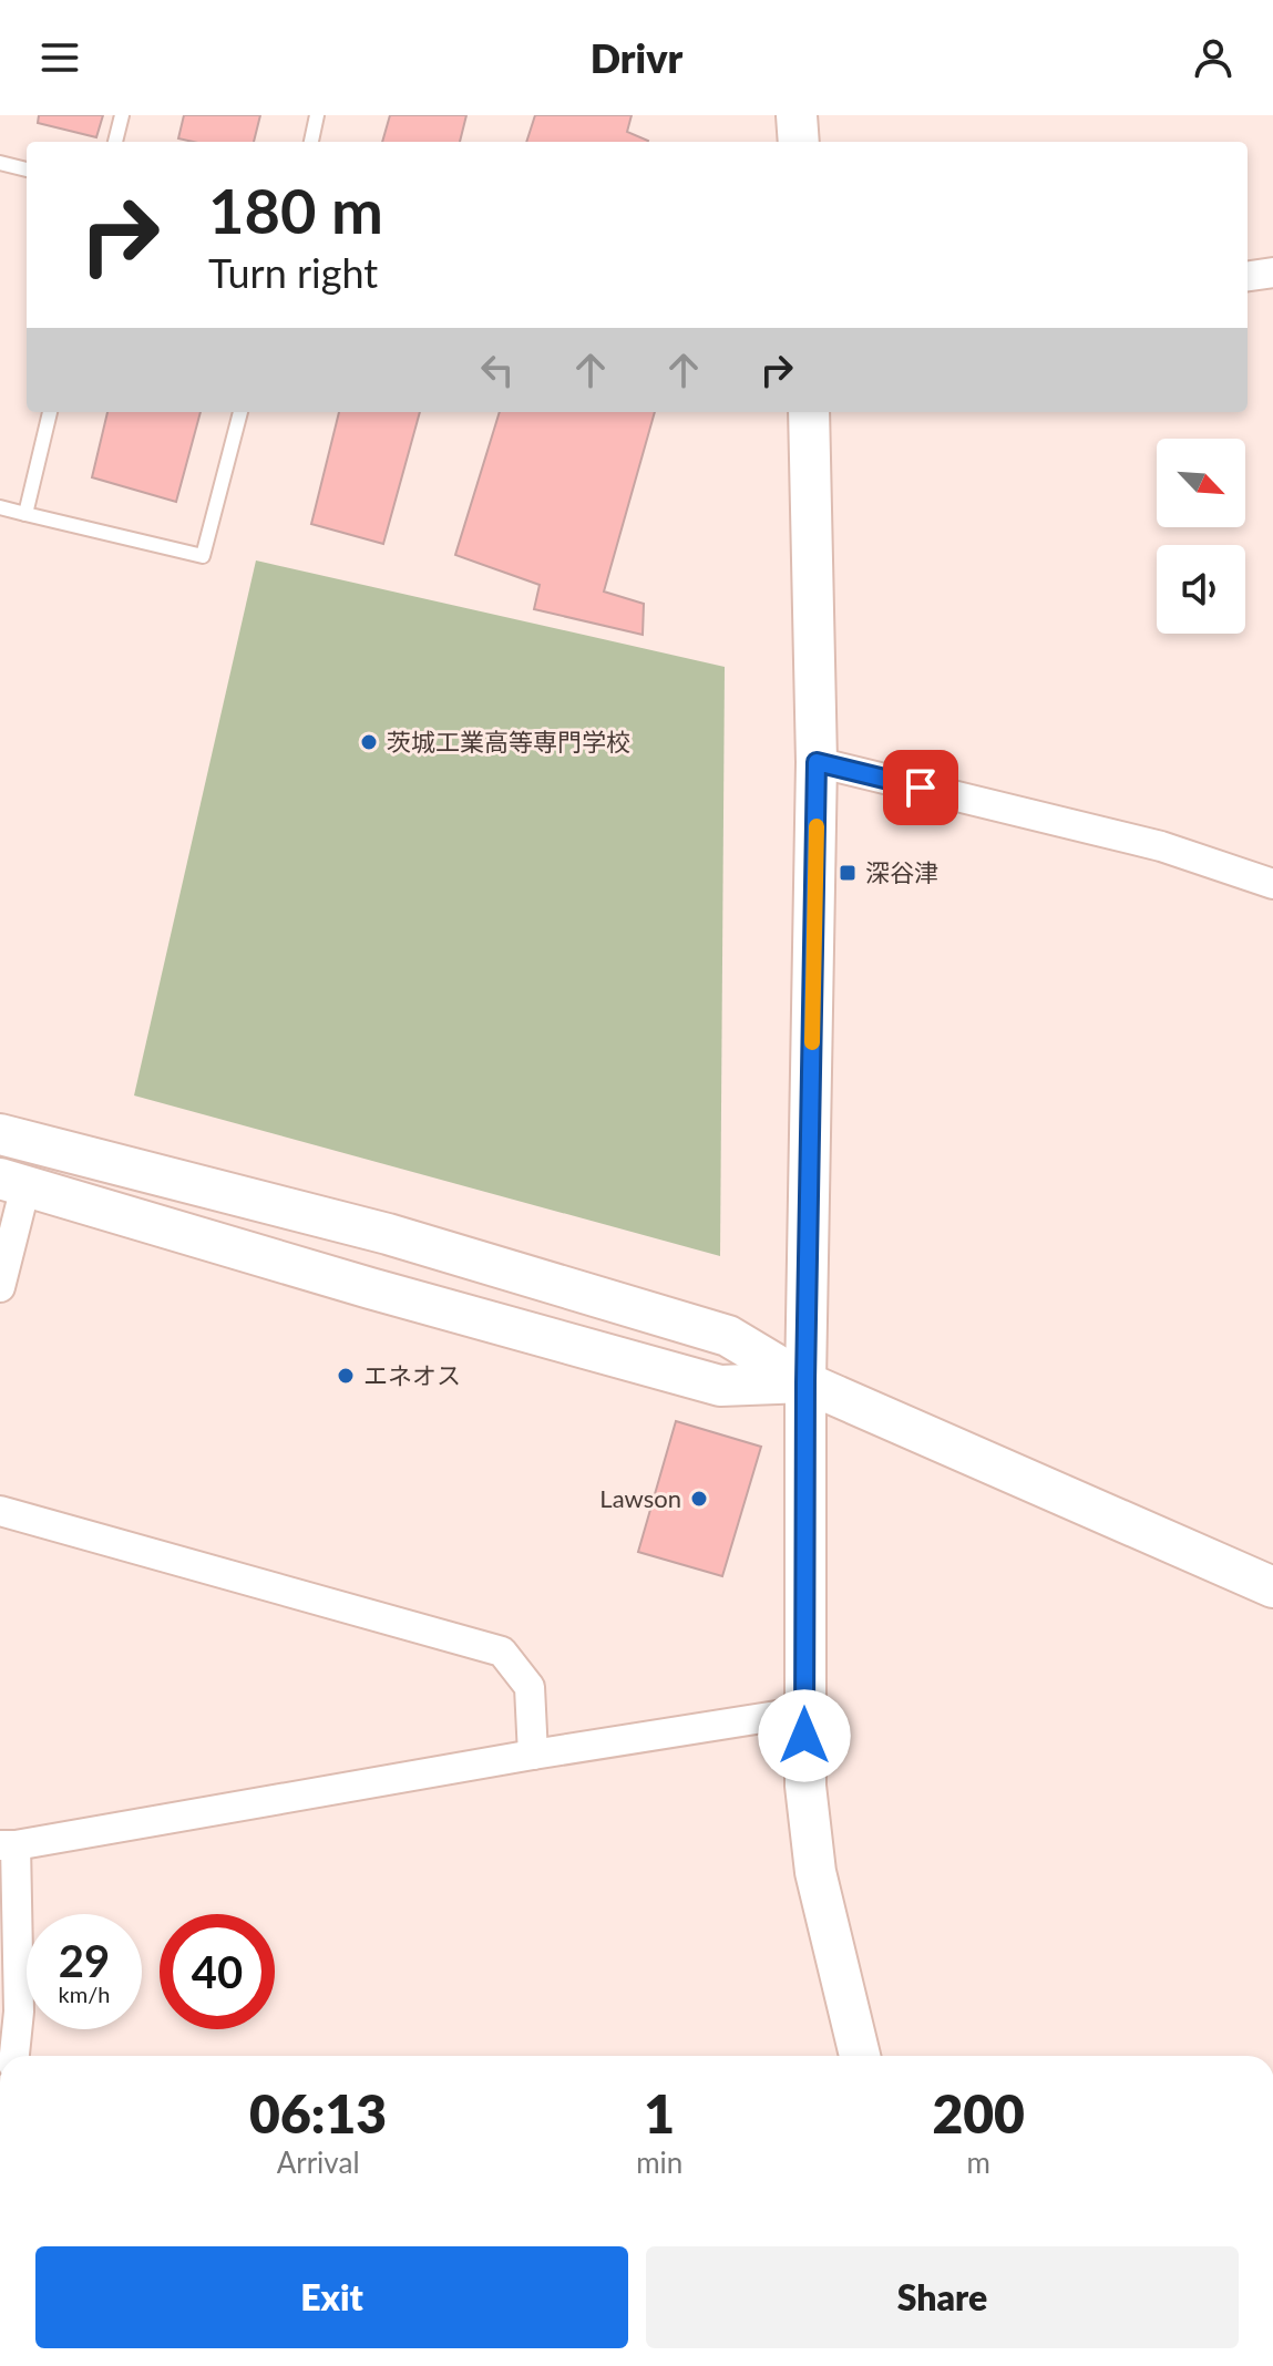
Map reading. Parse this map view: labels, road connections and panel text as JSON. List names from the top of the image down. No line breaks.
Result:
{"places":{"other":["茨城工業高等専門学校","エネオス","Lawson"],"transit":["深谷津"]},"north":"bottom right","page":{"header":"Drivr","turn":["180 m","Turn right"],"speed":"29 km/h","limit":"40","eta":["06:13","Arrival","1","min","200","m"],"buttons":["Exit","Share"]}}
